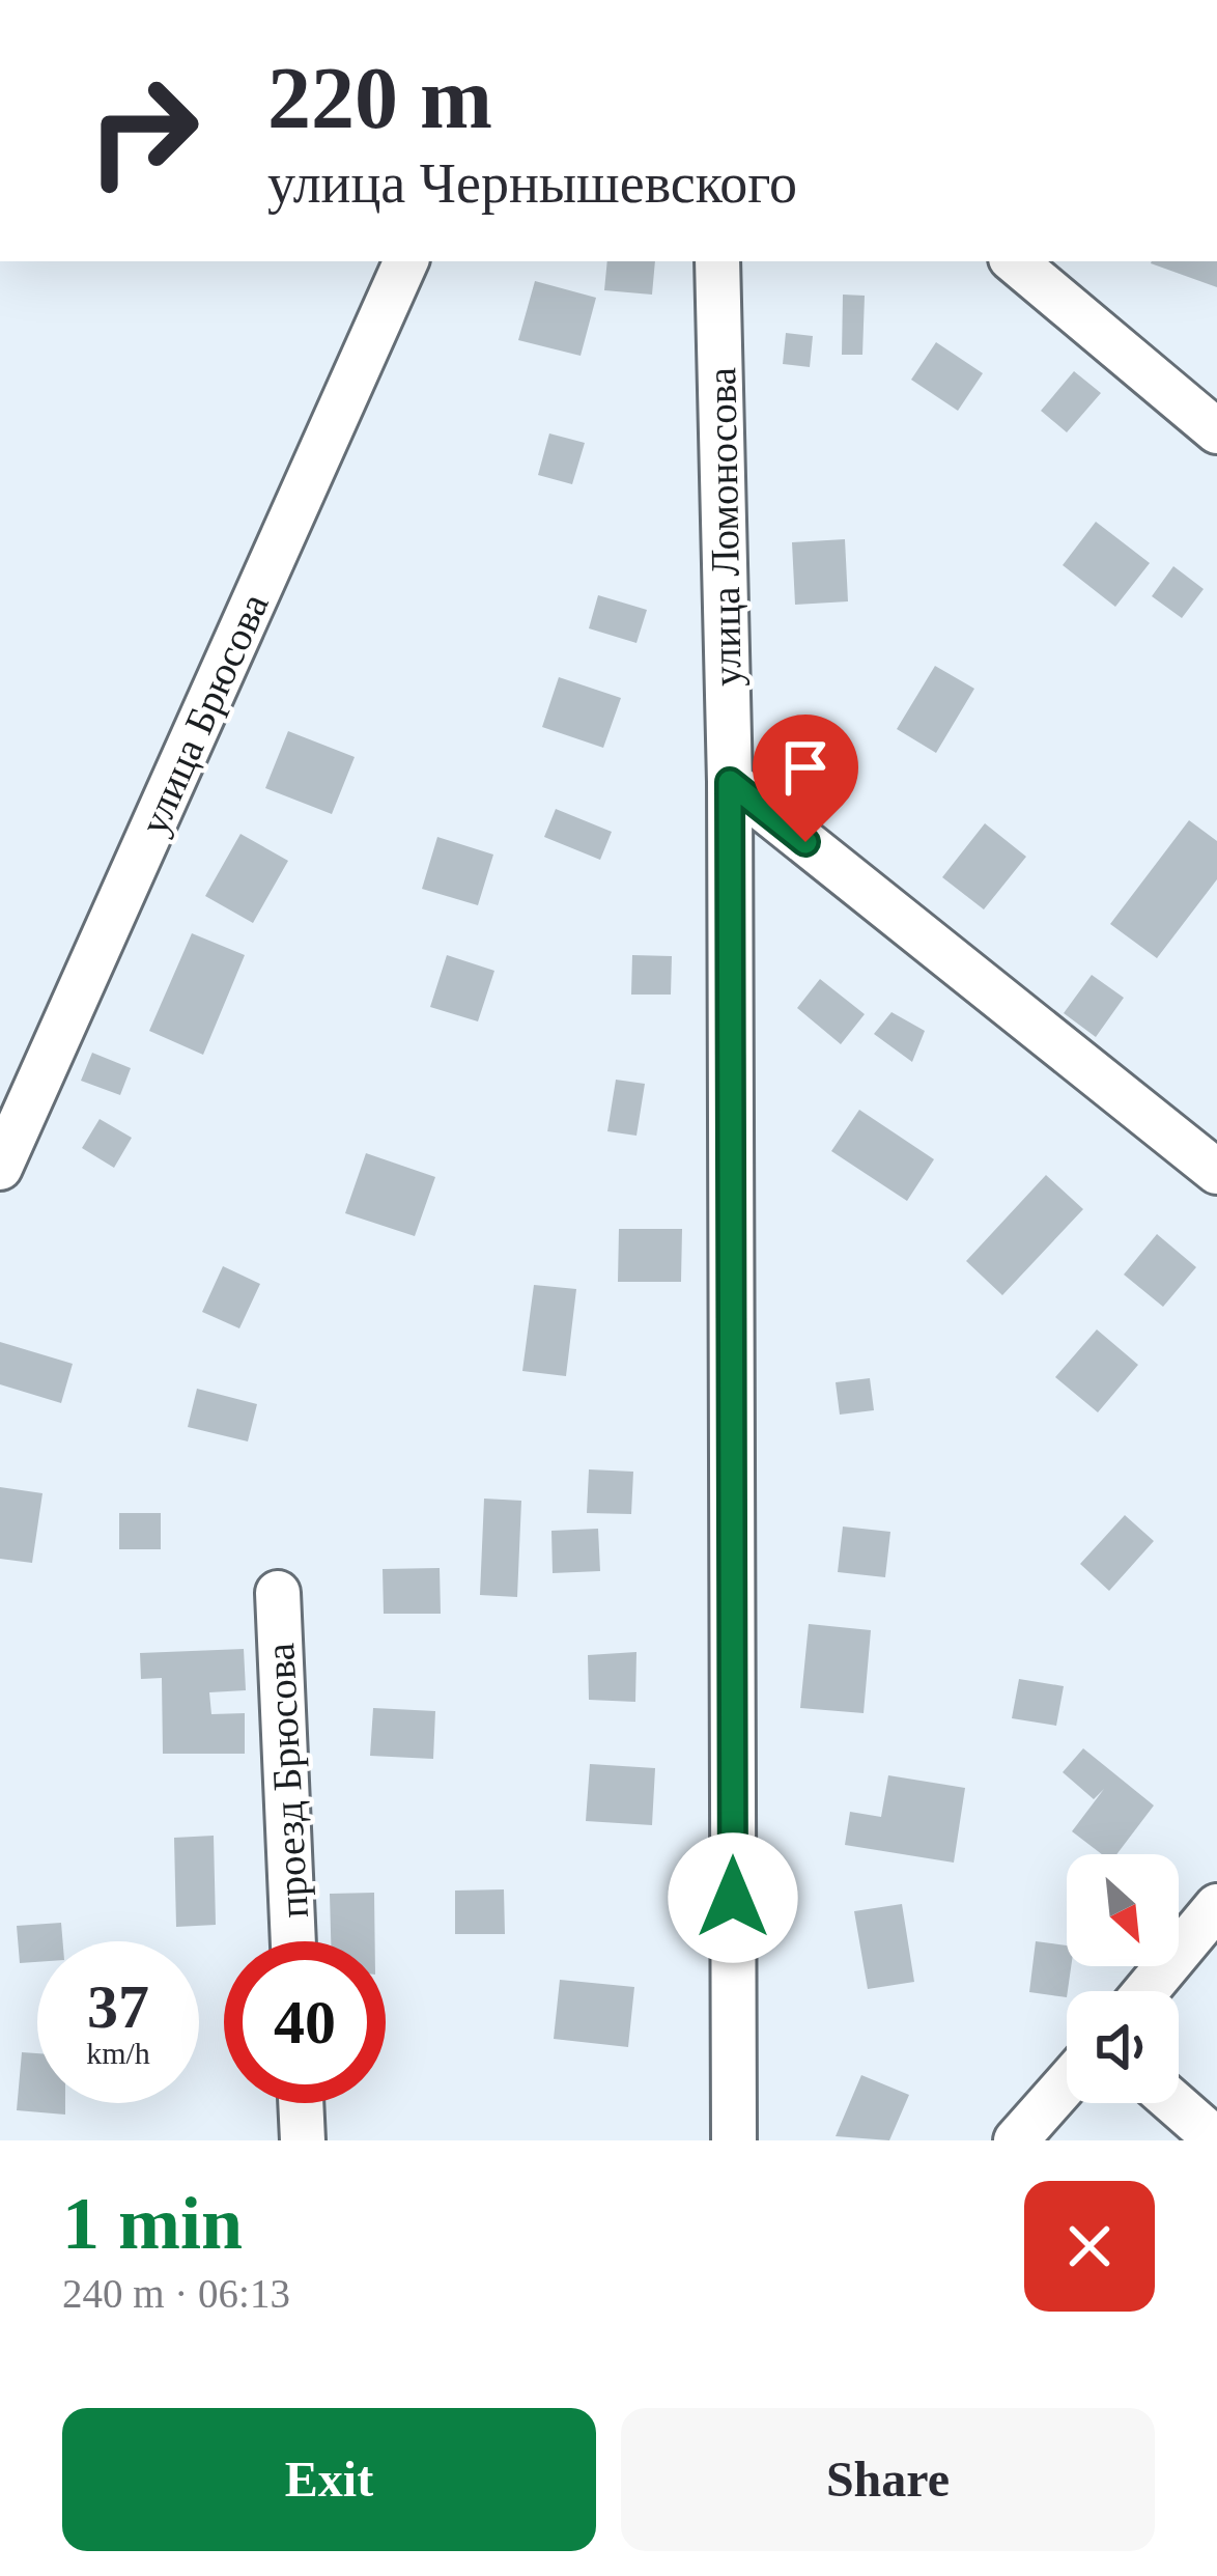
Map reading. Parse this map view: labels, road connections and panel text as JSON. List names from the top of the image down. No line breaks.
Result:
{"streets":{"street":["улица Ломоносова","улица Брюсова","проезд Брюсова"]},"north":"bottom right","page":{"turn":["220 m","улица Чернышевского"],"speed":"37 km/h","limit":"40","heading":["1 min","240 m · 06:13"],"buttons":["Exit","Share"]}}
